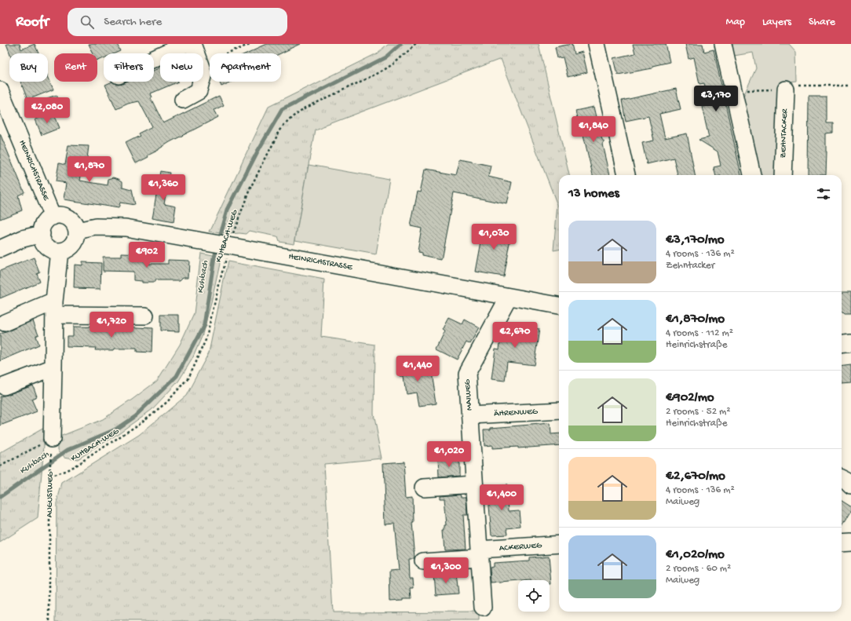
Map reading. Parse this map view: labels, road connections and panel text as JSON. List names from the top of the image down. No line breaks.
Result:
{"streets":{"street":["ZEHNTACKER","HEINRICHSTRASSE","MAIWEG","ÄHRENWEG","ACKERWEG"],"path":["KUHBACH-WEG","AUGUSTWEG"]},"crossings":[["HEINRICHSTRASSE","KUHBACH-WEG"],["HEINRICHSTRASSE","MAIWEG"],["KUHBACH-WEG","AUGUSTWEG"],["MAIWEG","ÄHRENWEG"],["MAIWEG","ACKERWEG"]],"water":["Kuhbach"],"page":{"header":"Roofr","search":"Search here","nav":["Map","Layers","Share"],"chip":["Buy","Rent","Filters","New","Apartment"],"price":["€3,170","€2,080","€1,840","€1,870","€1,360","€1,030","€902","€1,720","€2,670","€1,440","€1,020","€1,400","€1,300"],"heading":"13 homes","list":[{"name":"€3,170/mo","note":"4 rooms · 136 m² · Zehntacker"},{"name":"€1,870/mo","note":"4 rooms · 112 m² · Heinrichstraße"},{"name":"€902/mo","note":"2 rooms · 52 m² · Heinrichstraße"},{"name":"€2,670/mo","note":"4 rooms · 136 m² · Maiweg"},{"name":"€1,020/mo","note":"2 rooms · 60 m² · Maiweg"}]}}
